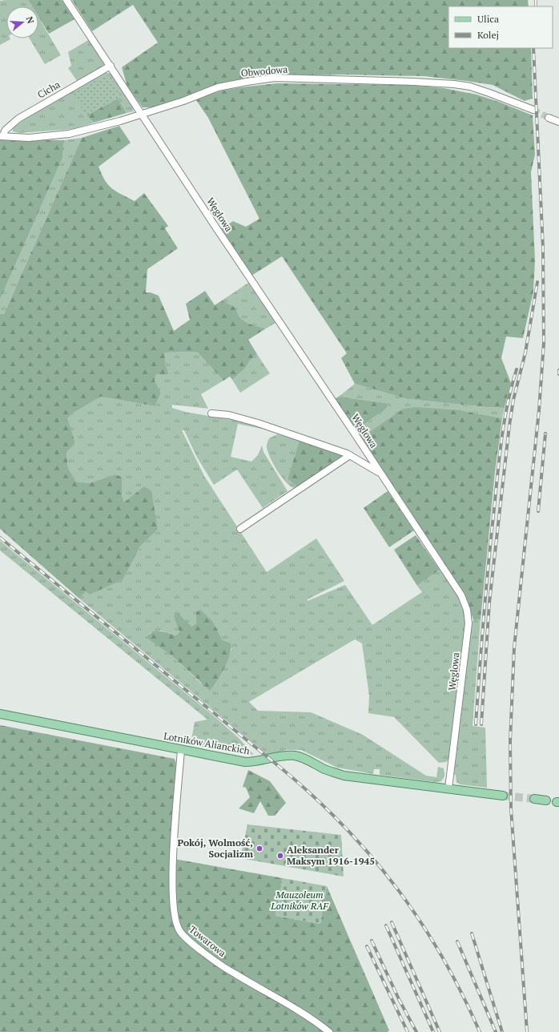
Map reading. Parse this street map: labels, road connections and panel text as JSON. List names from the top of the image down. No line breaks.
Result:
{"streets":{"main road":["Lotników Alianckich"],"street":["Obwodowa","Cicha","Węglowa","Towarowa"]},"crossings":[["Obwodowa","Cicha"],["Obwodowa","Węglowa"],["Węglowa","Lotników Alianckich"],["Lotników Alianckich","Towarowa"]],"parks":["Mauzoleum Lotników RAF"],"places":["Pokój, Wolmość, Socjalizm","Aleksander Maksym 1916-1945"],"legend":["Ulica","Kolej"],"north":"right"}
